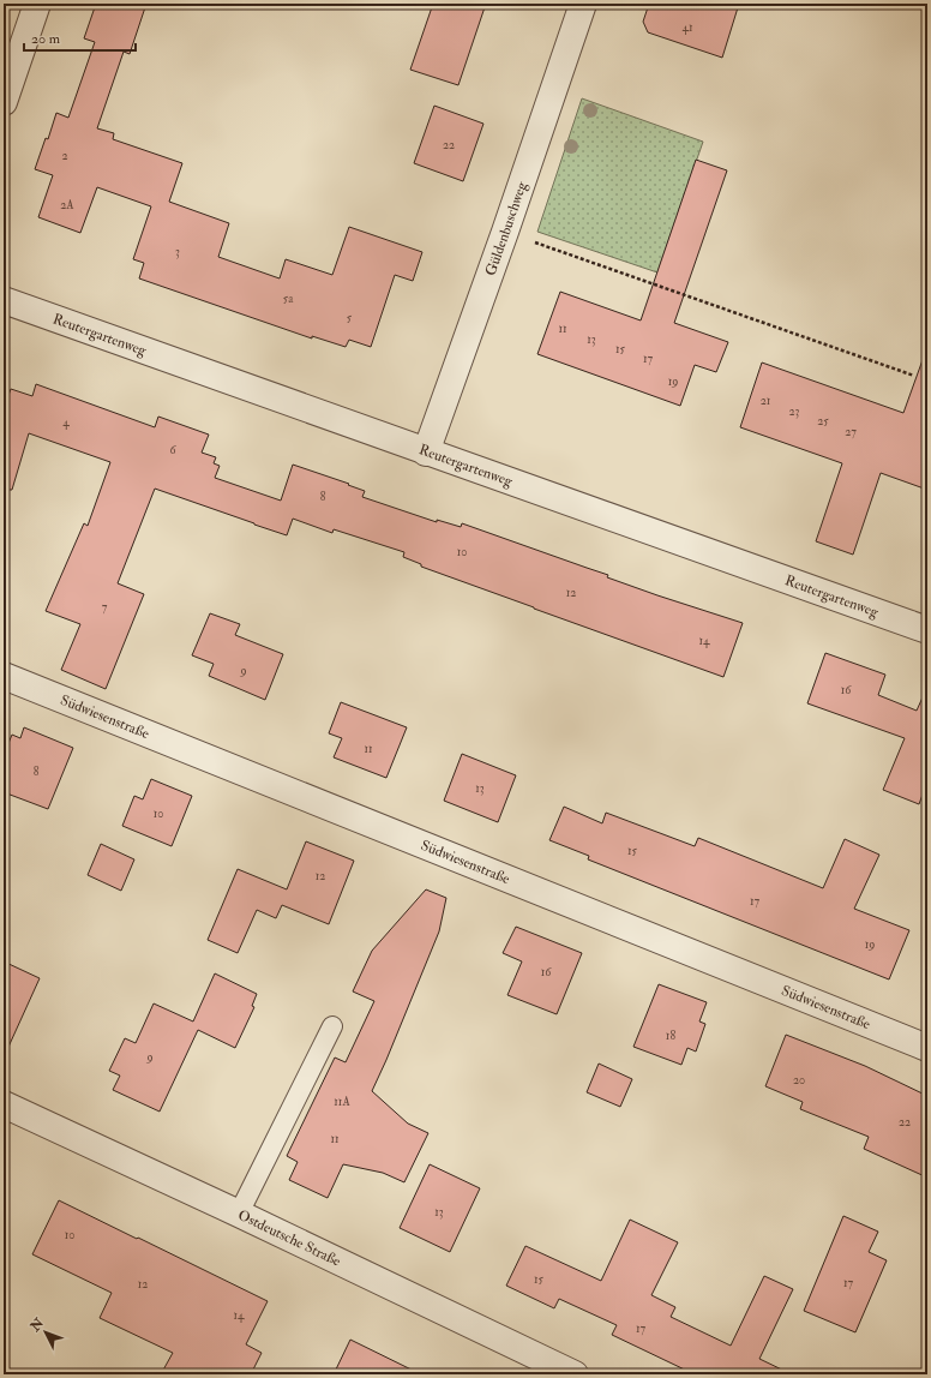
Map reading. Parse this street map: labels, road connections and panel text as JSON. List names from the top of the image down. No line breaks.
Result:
{"streets":{"street":["Güldenbuschweg","Reutergartenweg","Südwiesenstraße","Ostdeutsche Straße"]},"crossings":[["Güldenbuschweg","Reutergartenweg"]],"house_numbers":["41","22","2","2A","3","5a","5","11","13","15","17","19","21","23","25","4","27","6","8","10","12","7","14","9","16","11","8","13","10","15","12","17","19","16","18","9","20","11A","22","11","13","10","15","17","12","14","17"],"scale_bar":"20 m","north":"top left"}
